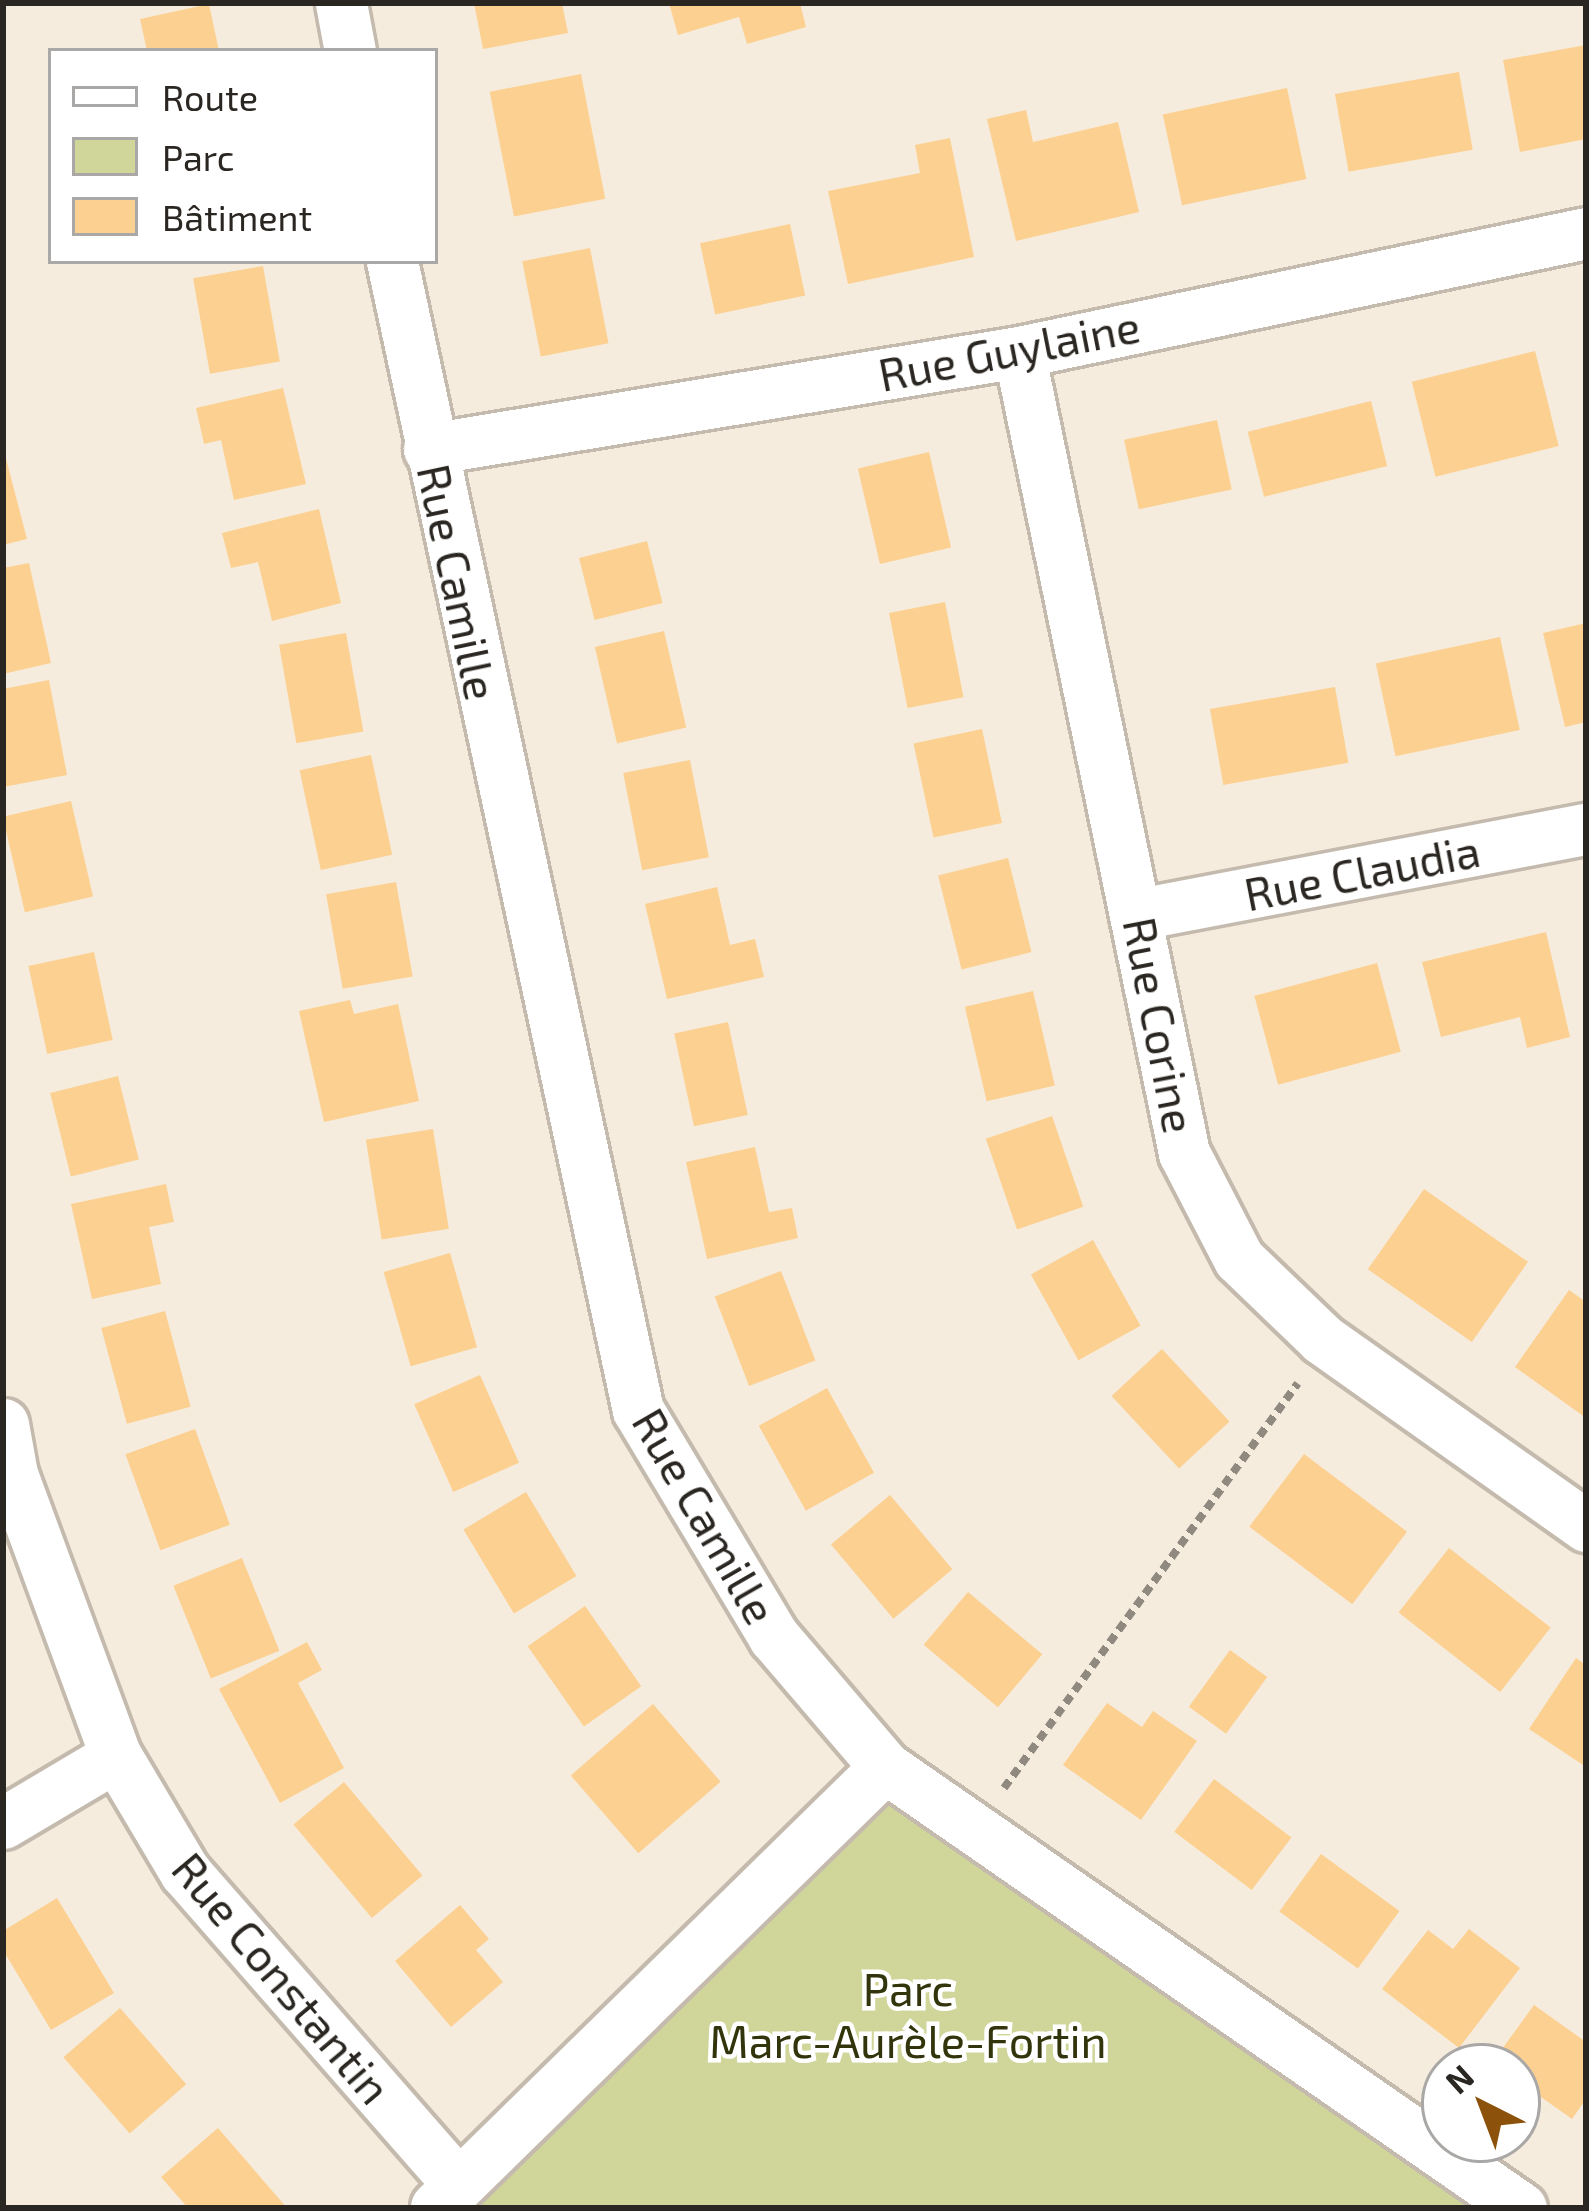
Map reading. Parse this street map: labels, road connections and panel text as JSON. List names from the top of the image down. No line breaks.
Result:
{"streets":{"street":["Rue Guylaine","Rue Camille","Rue Claudia","Rue Corine","Rue Constantin"]},"crossings":[["Rue Guylaine","Rue Camille"],["Rue Guylaine","Rue Corine"],["Rue Claudia","Rue Corine"]],"parks":["Parc Marc-Aurèle-Fortin"],"legend":["Route","Parc","Bâtiment"],"north":"top left"}
